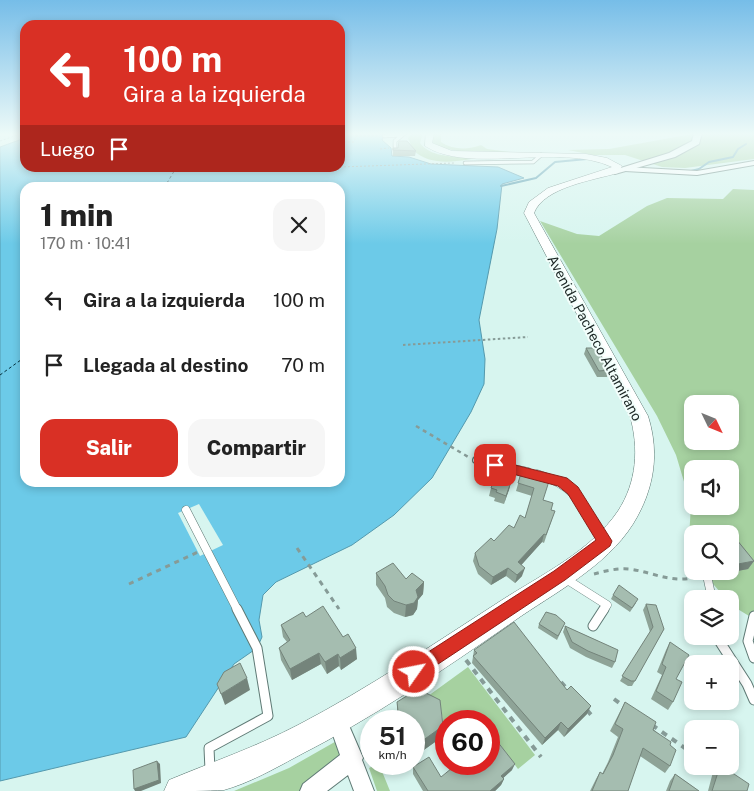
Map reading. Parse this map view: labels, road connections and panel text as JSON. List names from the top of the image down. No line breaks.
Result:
{"streets":{"main road":["Avenida Pacheco Altamirano"]},"north":"bottom right","page":{"turn":["100 m","Gira a la izquierda"],"then":"Luego","heading":["1 min","170 m · 10:41"],"list":[{"name":"Gira a la izquierda","value":"100 m"},{"name":"Llegada al destino","value":"70 m"}],"map_buttons":["+","−"],"buttons":["Salir","Compartir"],"speed":"51 km/h","limit":"60"}}
